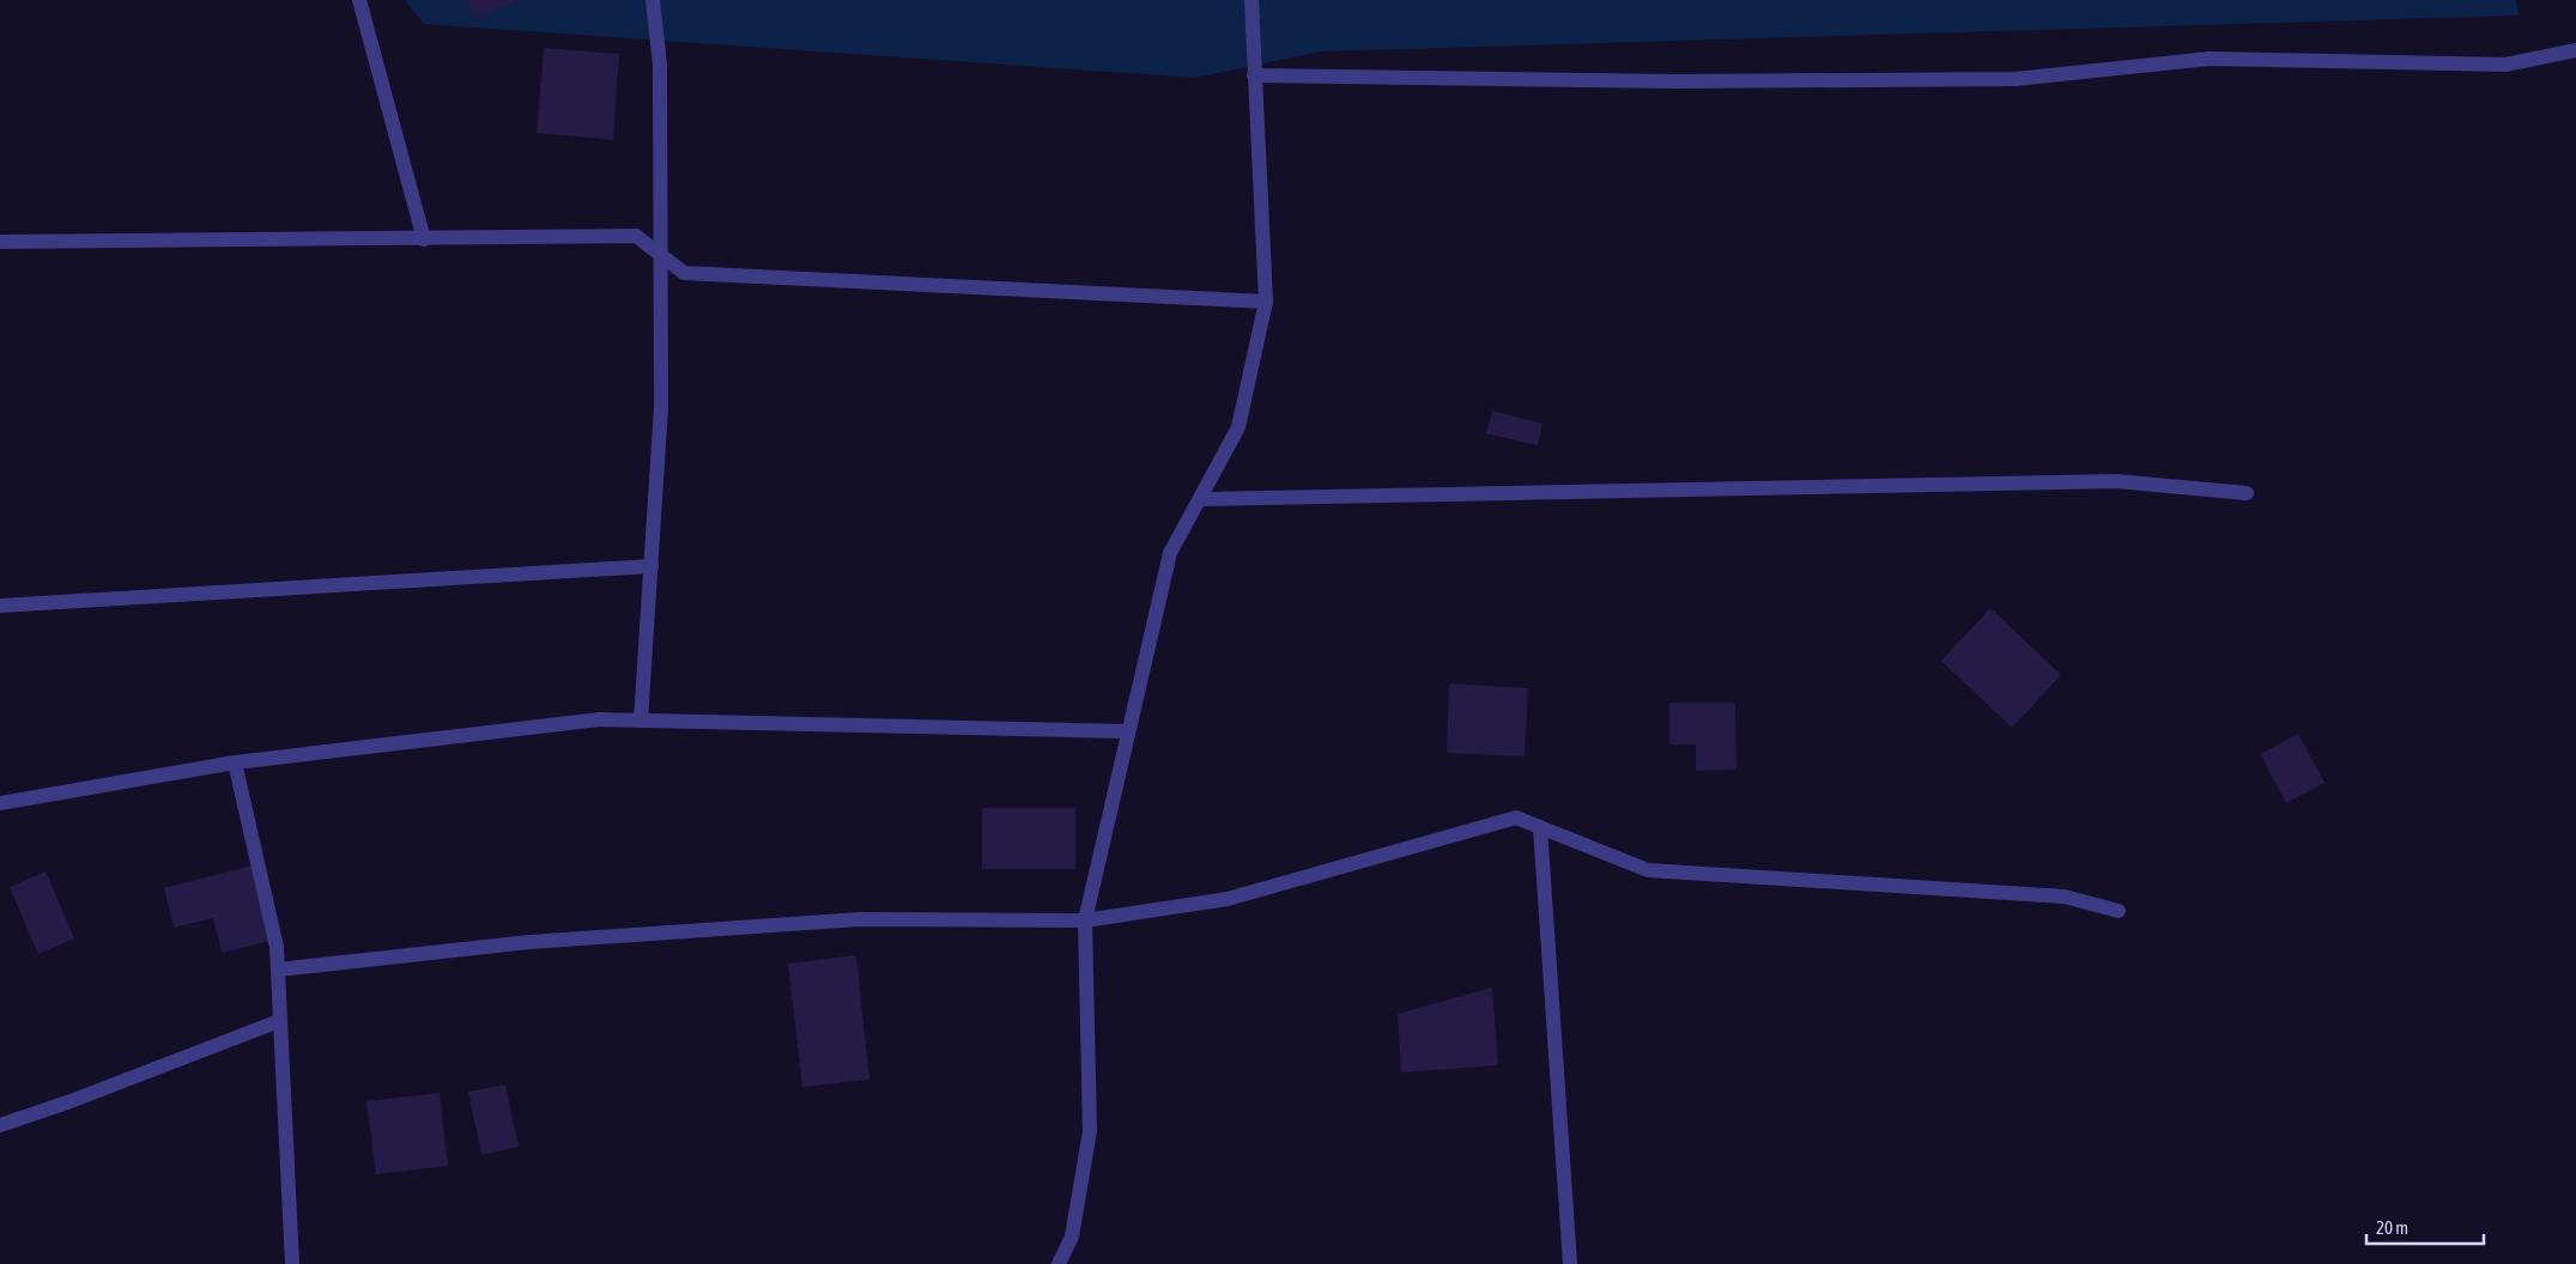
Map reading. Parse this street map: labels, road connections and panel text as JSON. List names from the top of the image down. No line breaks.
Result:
{"scale_bar":"20 m"}
